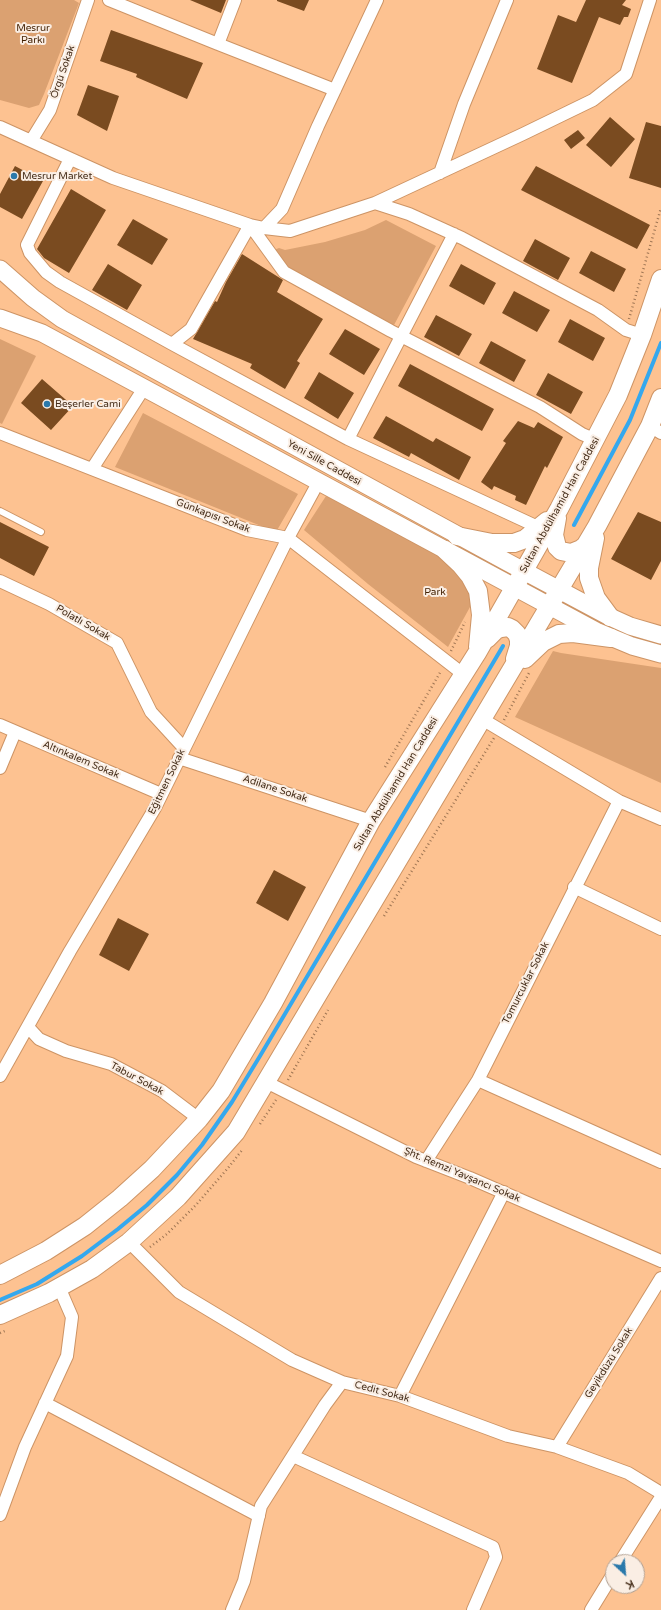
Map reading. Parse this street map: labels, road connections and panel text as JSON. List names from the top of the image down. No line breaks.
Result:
{"streets":{"main road":["Yeni Sille Caddesi","Sultan Abdülhamid Han Caddesi"],"street":["Örgü Sokak","Günkapısı Sokak","Polatlı Sokak","Altınkalem Sokak","Eğitmen Sokak","Adilane Sokak","Tomurcuklar Sokak","Tabur Sokak","Şht. Remzi Yavşancı Sokak","Geyikdüzü Sokak","Cedit Sokak"]},"crossings":[["Yeni Sille Caddesi","Sultan Abdülhamid Han Caddesi"],["Yeni Sille Caddesi","Eğitmen Sokak"],["Sultan Abdülhamid Han Caddesi","Günkapısı Sokak"],["Sultan Abdülhamid Han Caddesi","Adilane Sokak"],["Sultan Abdülhamid Han Caddesi","Tabur Sokak"],["Günkapısı Sokak","Eğitmen Sokak"],["Polatlı Sokak","Eğitmen Sokak"],["Polatlı Sokak","Adilane Sokak"],["Altınkalem Sokak","Eğitmen Sokak"],["Eğitmen Sokak","Adilane Sokak"],["Eğitmen Sokak","Tabur Sokak"],["Tomurcuklar Sokak","Şht. Remzi Yavşancı Sokak"],["Geyikdüzü Sokak","Cedit Sokak"]],"parks":["Mesrur Parkı","Park"],"places":["Mesrur Market","Beşerler Cami"],"north":"bottom right"}
